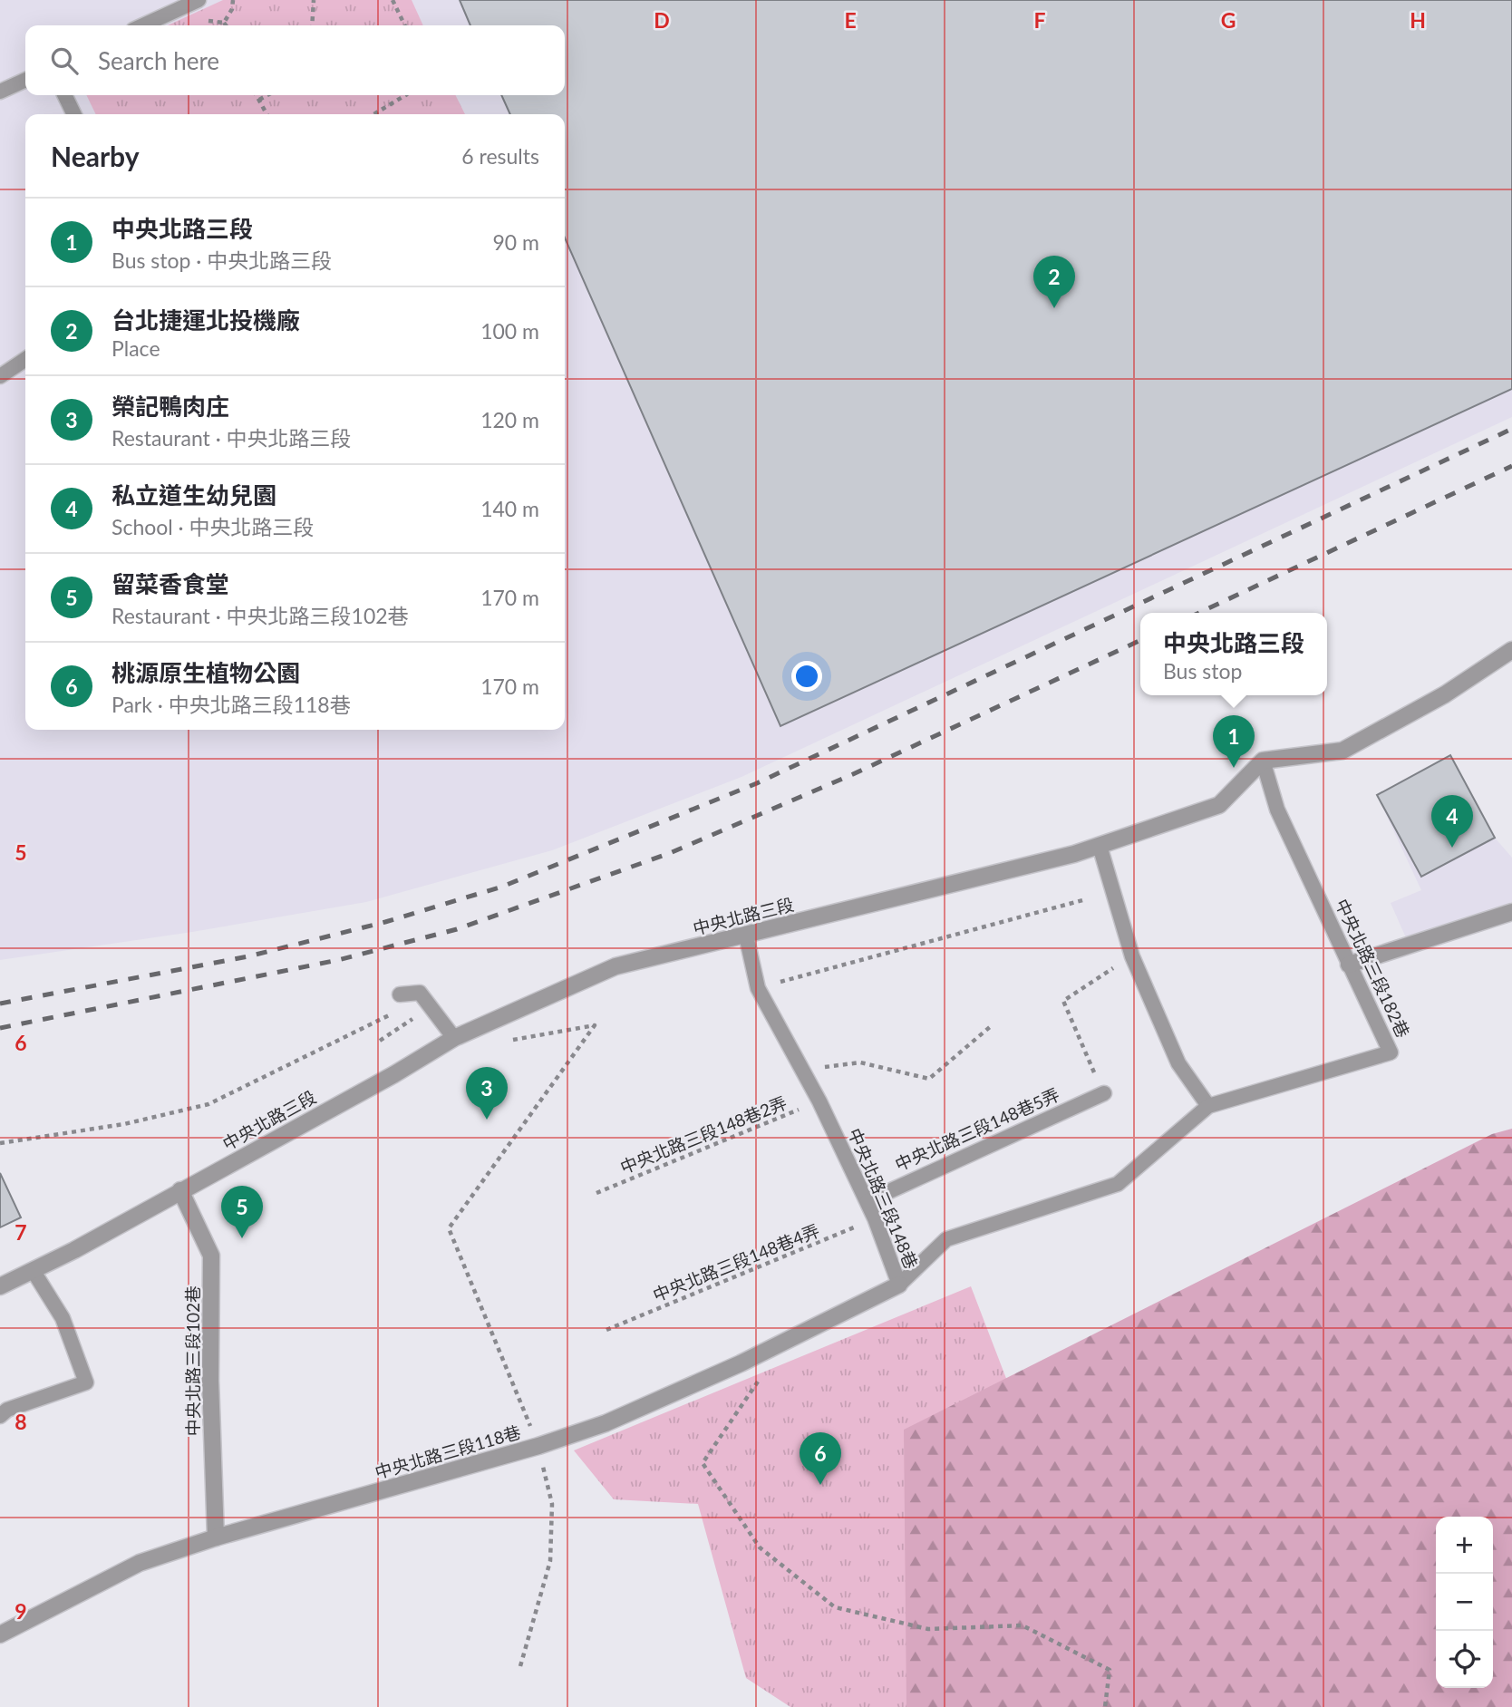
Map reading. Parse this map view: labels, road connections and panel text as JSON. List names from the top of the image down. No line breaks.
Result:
{"streets":{"street":["中央北路三段","中央北路三段102巷","中央北路三段118巷"],"lane":["中央北路三段182巷","中央北路三段148巷5弄","中央北路三段148巷"],"path":["中央北路三段148巷2弄","中央北路三段148巷4弄"]},"crossings":[["中央北路三段","中央北路三段182巷"],["中央北路三段","中央北路三段148巷"],["中央北路三段","中央北路三段102巷"],["中央北路三段182巷","中央北路三段148巷"],["中央北路三段148巷5弄","中央北路三段148巷"],["中央北路三段148巷2弄","中央北路三段148巷"],["中央北路三段148巷","中央北路三段148巷4弄"],["中央北路三段148巷","中央北路三段118巷"],["中央北路三段102巷","中央北路三段118巷"]],"page":{"search":"Search here","heading":["Nearby","6 results"],"list":[{"mark":"1","name":"中央北路三段","note":"Bus stop · 中央北路三段","value":"90 m"},{"mark":"2","name":"台北捷運北投機廠","note":"Place","value":"100 m"},{"mark":"3","name":"榮記鴨肉庄","note":"Restaurant · 中央北路三段","value":"120 m"},{"mark":"4","name":"私立道生幼兒園","note":"School · 中央北路三段","value":"140 m"},{"mark":"5","name":"留菜香食堂","note":"Restaurant · 中央北路三段102巷","value":"170 m"},{"mark":"6","name":"桃源原生植物公園","note":"Park · 中央北路三段118巷","value":"170 m"}],"pins":["2","1","4","3","5","6"],"popup":["中央北路三段","Bus stop"],"map_buttons":["+","−"]},"grid":{"columns":["D","E","F","G","H"],"rows":["5","6","7","8","9"]}}
